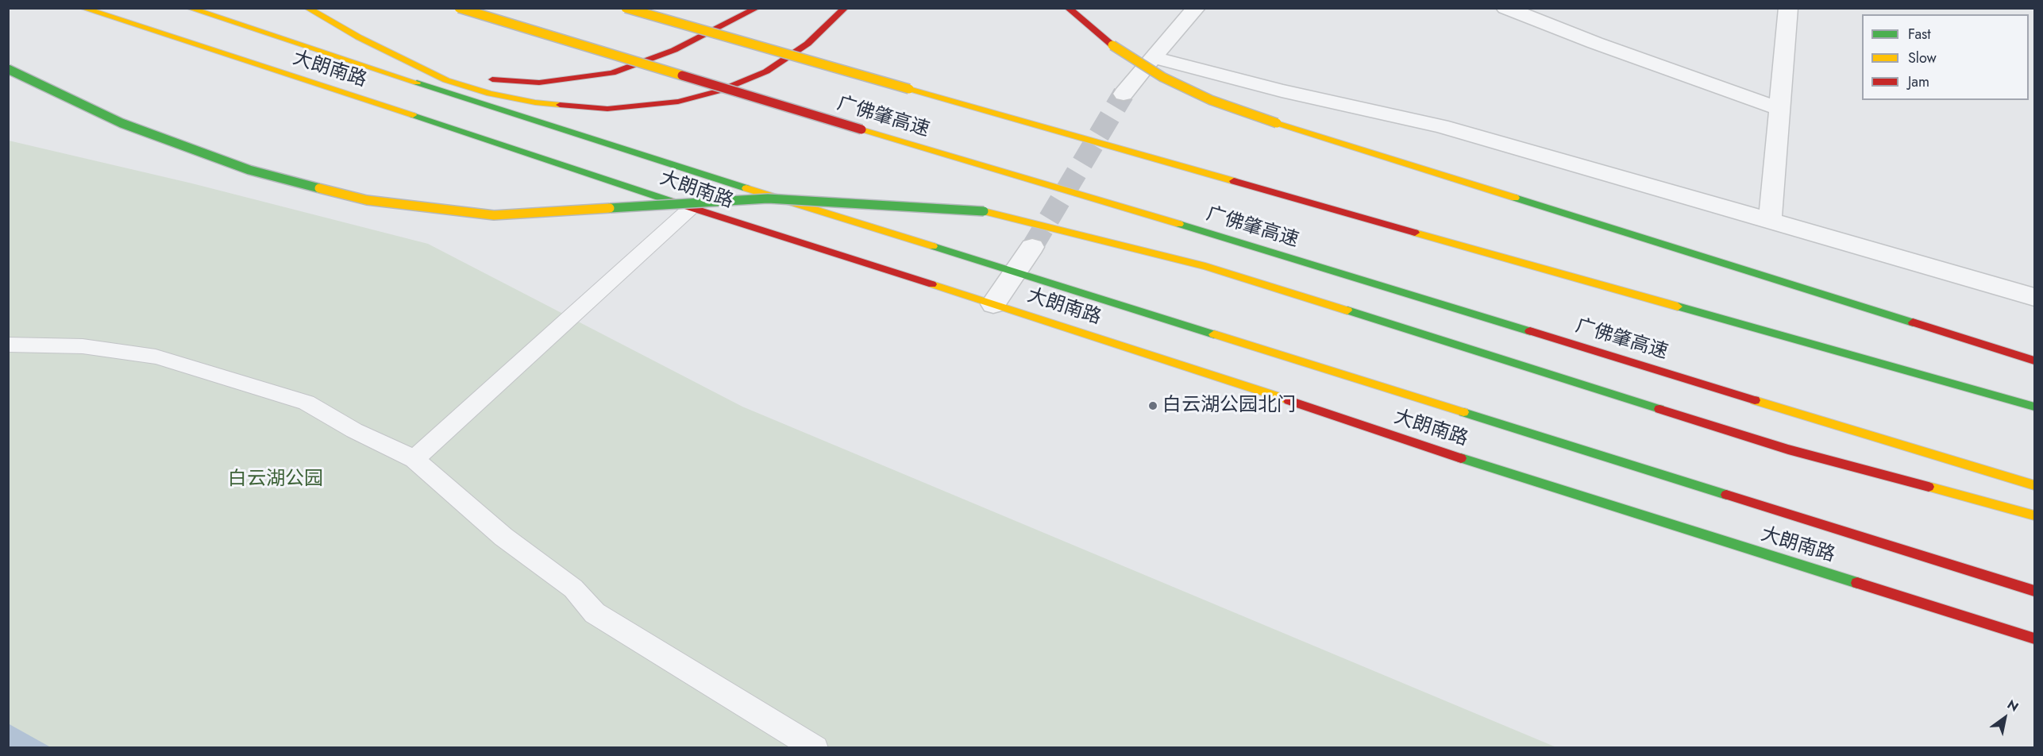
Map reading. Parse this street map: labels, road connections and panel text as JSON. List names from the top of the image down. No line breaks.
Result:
{"streets":{"main road":["大朗南路","广佛肇高速"]},"parks":["白云湖公园"],"places":["白云湖公园北门"],"legend":["Fast","Slow","Jam"],"north":"top right"}
